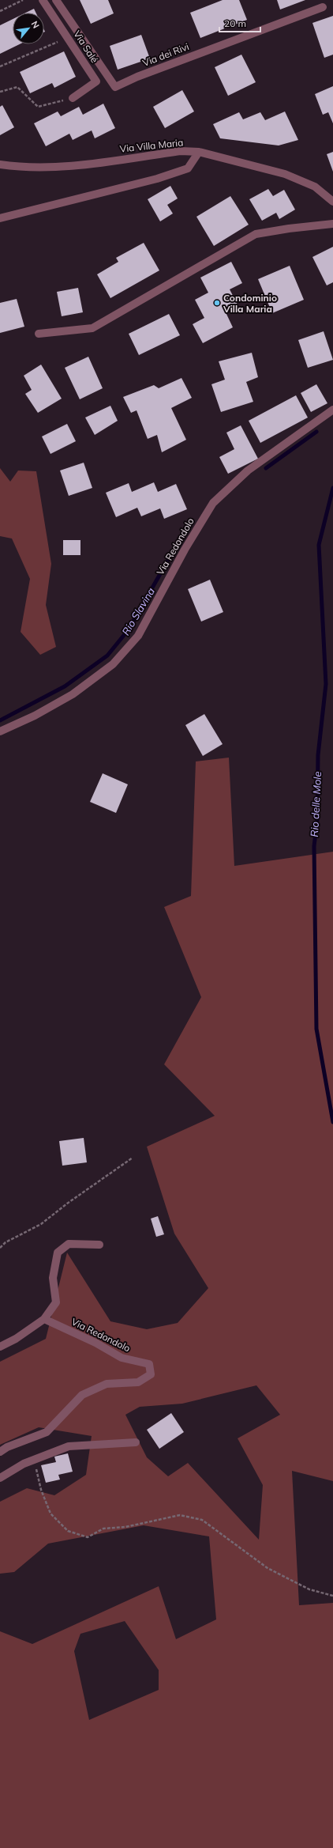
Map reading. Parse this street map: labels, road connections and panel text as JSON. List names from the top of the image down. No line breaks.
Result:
{"streets":{"street":["Via Salé","Via dei Rivi","Via Villa Maria","Via Redondolo"]},"water":["Rio Slavina","Rio delle Mole"],"places":["Condominio Villa Maria"],"scale_bar":"20 m","north":"top right"}
